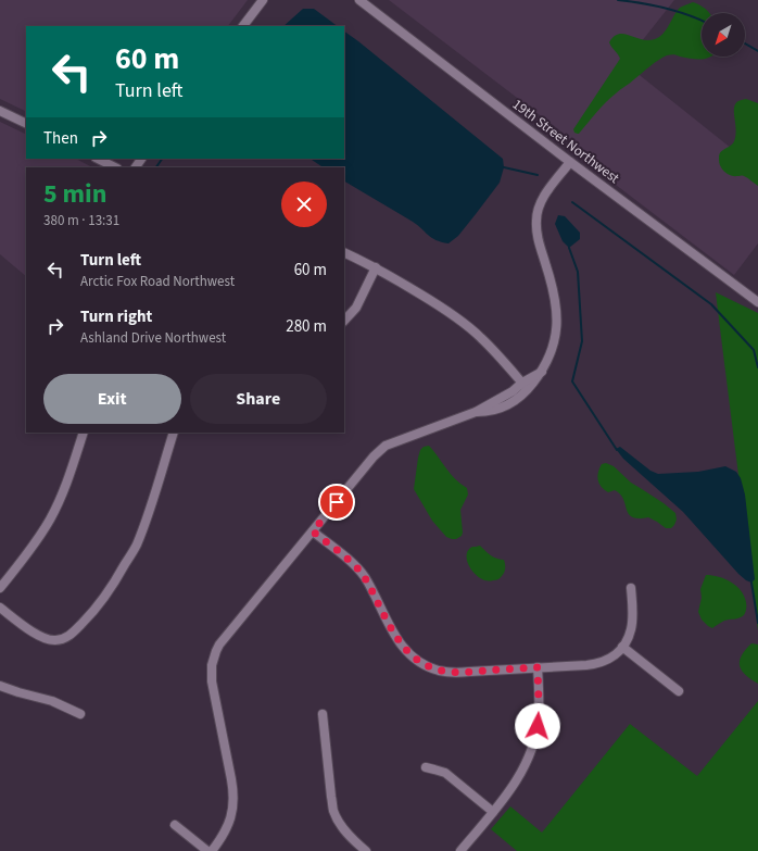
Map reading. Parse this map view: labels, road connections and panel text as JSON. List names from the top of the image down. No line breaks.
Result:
{"streets":{"street":["19th Street Northwest"]},"north":"bottom left","page":{"turn":["60 m","Turn left"],"then":"Then","heading":["5 min","380 m · 13:31"],"list":[{"name":"Turn left","note":"Arctic Fox Road Northwest","value":"60 m"},{"name":"Turn right","note":"Ashland Drive Northwest","value":"280 m"}],"buttons":["Exit","Share"]}}
